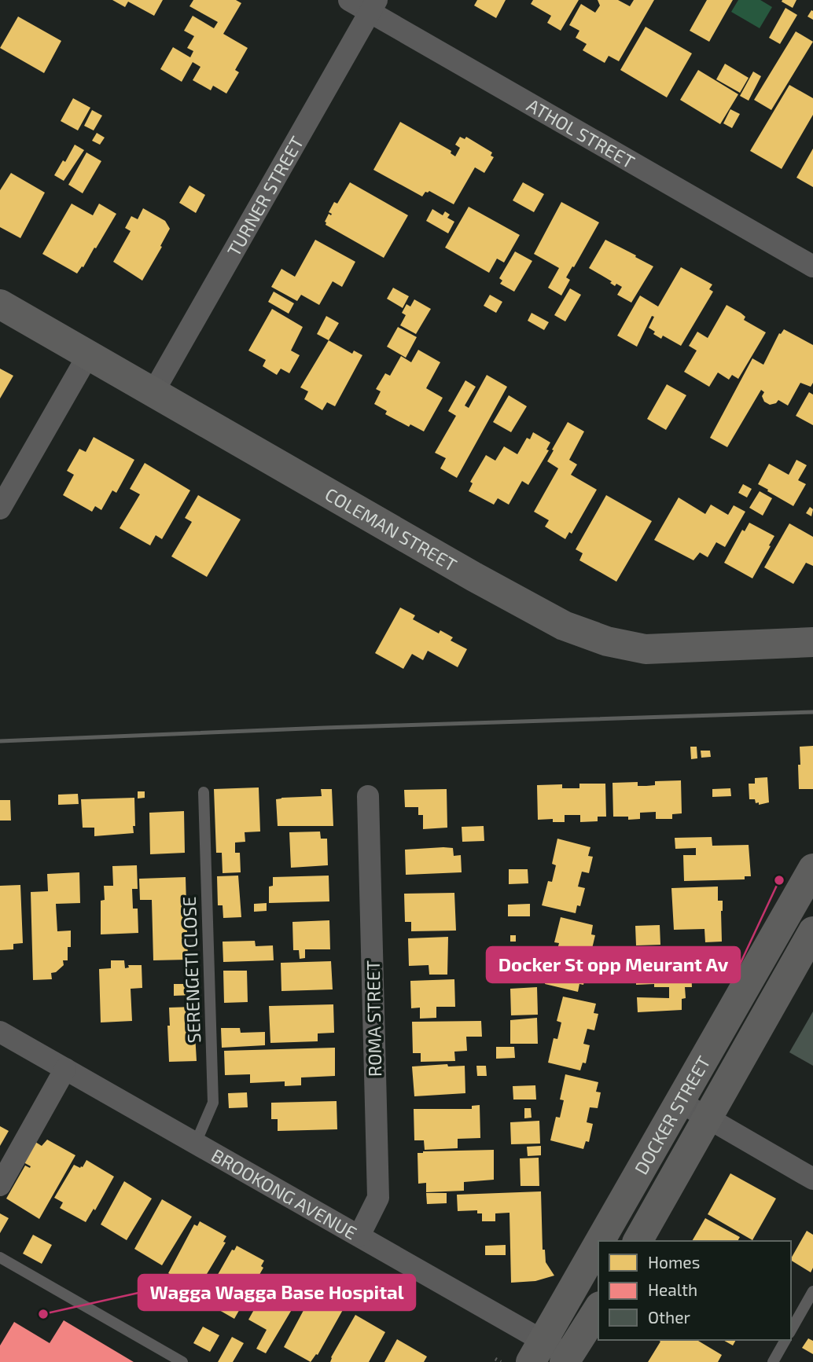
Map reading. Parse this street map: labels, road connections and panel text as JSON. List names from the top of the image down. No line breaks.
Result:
{"streets":{"main road":["COLEMAN STREET","DOCKER STREET"],"street":["ATHOL STREET","TURNER STREET","ROMA STREET","BROOKONG AVENUE"],"lane":["SERENGETI CLOSE"]},"crossings":[["ATHOL STREET","TURNER STREET"],["TURNER STREET","COLEMAN STREET"],["SERENGETI CLOSE","BROOKONG AVENUE"],["ROMA STREET","BROOKONG AVENUE"],["DOCKER STREET","BROOKONG AVENUE"]],"places":["Docker St opp Meurant Av","Wagga Wagga Base Hospital"],"legend":["Homes","Health","Other"]}
